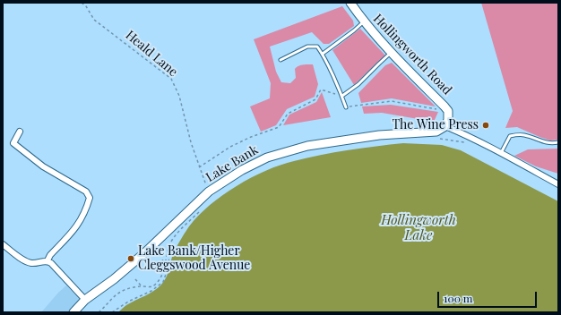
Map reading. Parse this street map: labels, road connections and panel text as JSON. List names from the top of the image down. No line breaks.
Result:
{"streets":{"main road":["Hollingworth Road","Lake Bank"],"path":["Heald Lane"]},"crossings":[["Hollingworth Road","Lake Bank"]],"water":["Hollingworth Lake"],"places":["The Wine Press","Lake Bank/Higher Cleggswood Avenue"],"scale_bar":"100 m"}
